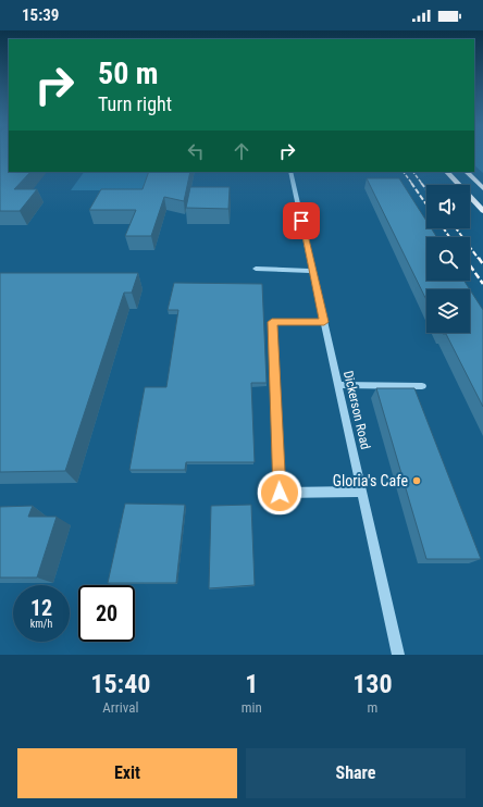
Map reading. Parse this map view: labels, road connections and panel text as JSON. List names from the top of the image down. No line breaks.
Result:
{"streets":{"street":["Dickerson Road"]},"places":["Gloria's Cafe"],"page":{"status":"15:39","turn":["50 m","Turn right"],"speed":"12 km/h","limit":"20","eta":["15:40","Arrival","1","min","130","m"],"buttons":["Exit","Share"]}}
